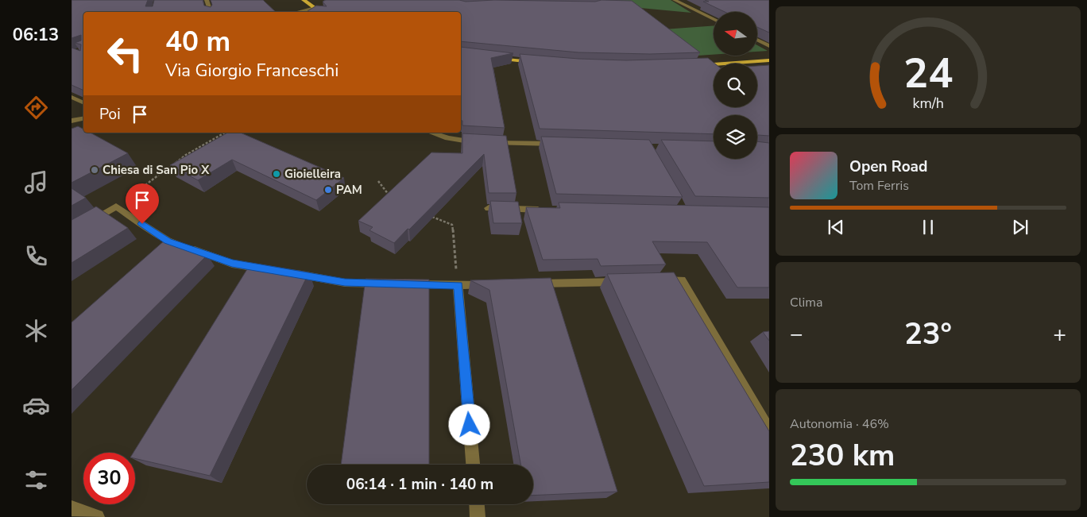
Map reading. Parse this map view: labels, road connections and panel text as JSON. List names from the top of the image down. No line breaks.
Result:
{"places":["Chiesa di San Pio X","Gioielleira","PAM"],"north":"left","page":{"tabs":"06:13","turn":["40 m","Via Giorgio Franceschi"],"then":"Poi","song":["Open Road","Tom Ferris"],"tile":["Clima",["Autonomia · 46%","230 km"]],"heat":["−","23°","+"],"limit":"30","trip":"06:14 · 1 min · 140 m","gauge":["24","km/h"]}}
